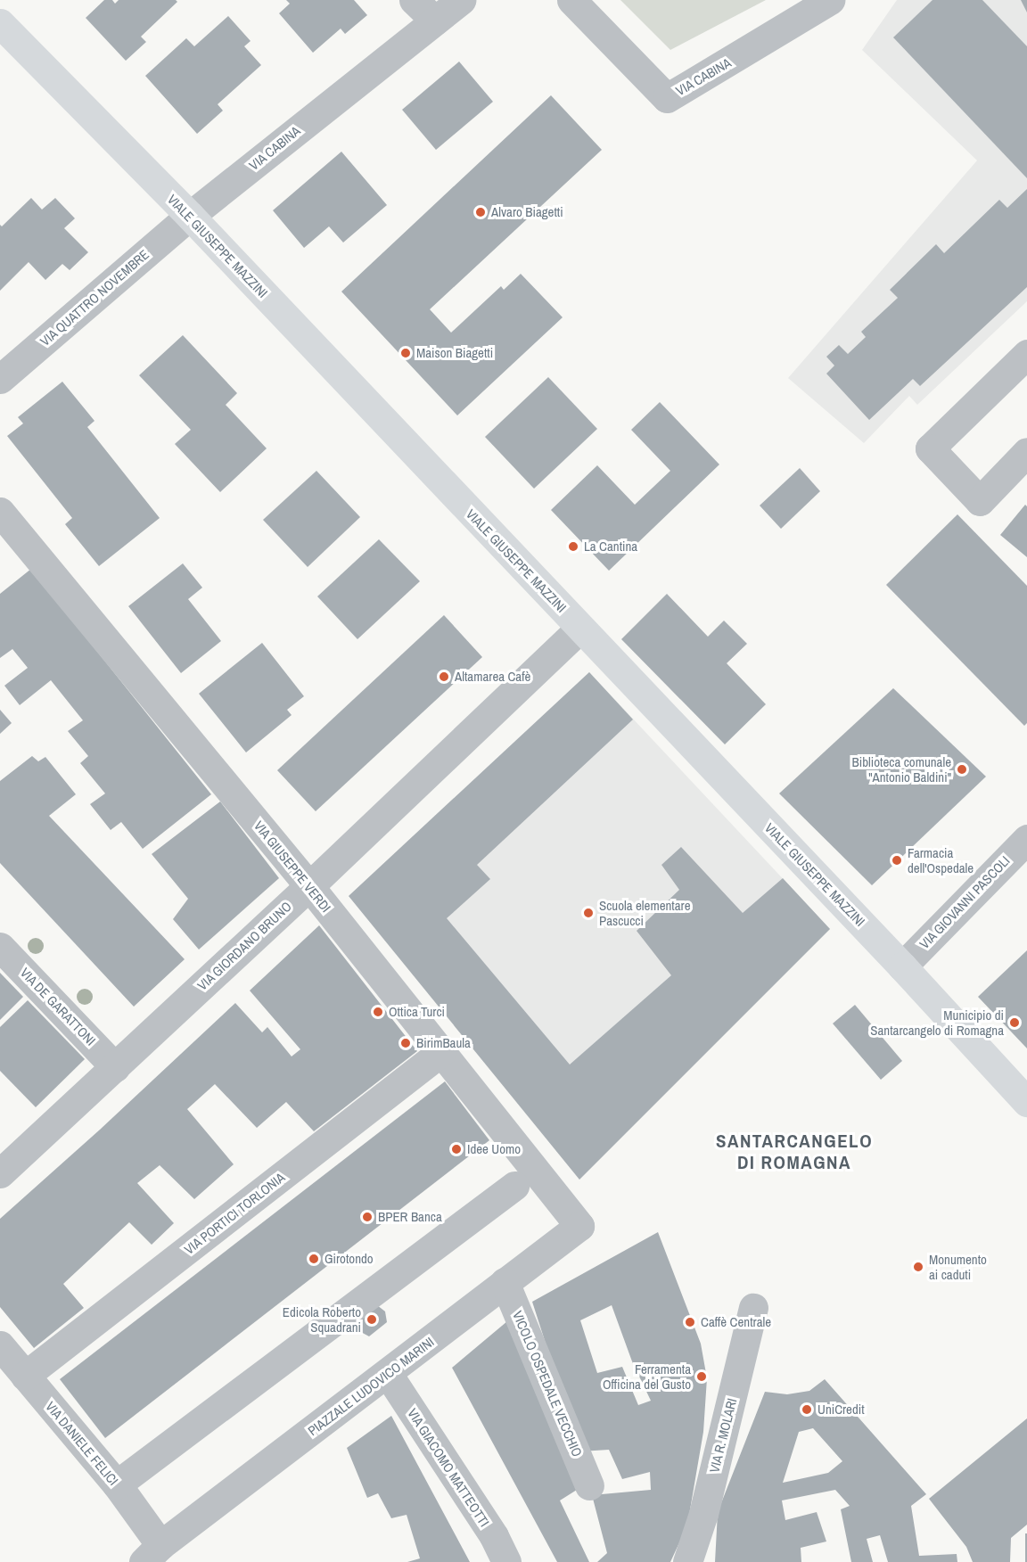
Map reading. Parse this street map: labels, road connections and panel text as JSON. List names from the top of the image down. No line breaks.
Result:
{"streets":{"main road":["VIALE GIUSEPPE MAZZINI"],"street":["VIA CABINA","VIA QUATTRO NOVEMBRE","VIA GIUSEPPE VERDI","VIA GIOVANNI PASCOLI","VIA GIORDANO BRUNO","VIA DE GARATTONI","VIA PORTICI TORLONIA","VICOLO OSPEDALE VECCHIO","PIAZZALE LUDOVICO MARINI","VIA R. MOLARI","VIA DANIELE FELICI","VIA GIACOMO MATTEOTTI"]},"crossings":[["VIA CABINA","VIALE GIUSEPPE MAZZINI"],["VIA CABINA","VIA QUATTRO NOVEMBRE"],["VIALE GIUSEPPE MAZZINI","VIA QUATTRO NOVEMBRE"],["VIALE GIUSEPPE MAZZINI","VIA GIOVANNI PASCOLI"],["VIALE GIUSEPPE MAZZINI","VIA GIORDANO BRUNO"],["VIA GIUSEPPE VERDI","VIA GIORDANO BRUNO"],["VIA GIUSEPPE VERDI","VIA PORTICI TORLONIA"],["VIA GIUSEPPE VERDI","PIAZZALE LUDOVICO MARINI"],["VIA GIORDANO BRUNO","VIA DE GARATTONI"],["VIA PORTICI TORLONIA","VIA DANIELE FELICI"],["VICOLO OSPEDALE VECCHIO","PIAZZALE LUDOVICO MARINI"],["PIAZZALE LUDOVICO MARINI","VIA DANIELE FELICI"],["PIAZZALE LUDOVICO MARINI","VIA GIACOMO MATTEOTTI"]],"districts":["SANTARCANGELO DI ROMAGNA"],"places":["Alvaro Biagetti","Maison Biagetti","La Cantina","Altamarea Cafè","Biblioteca comunale \"Antonio Baldini\"","Farmacia dell'Ospedale","Scuola elementare Pascucci","Ottica Turci","Municipio di Santarcangelo di Romagna","BirimBaula","Idee Uomo","BPER Banca","Girotondo","Monumento ai caduti","Edicola Roberto Squadrani","Caffè Centrale","Ferramenta Officina del Gusto","UniCredit"]}
